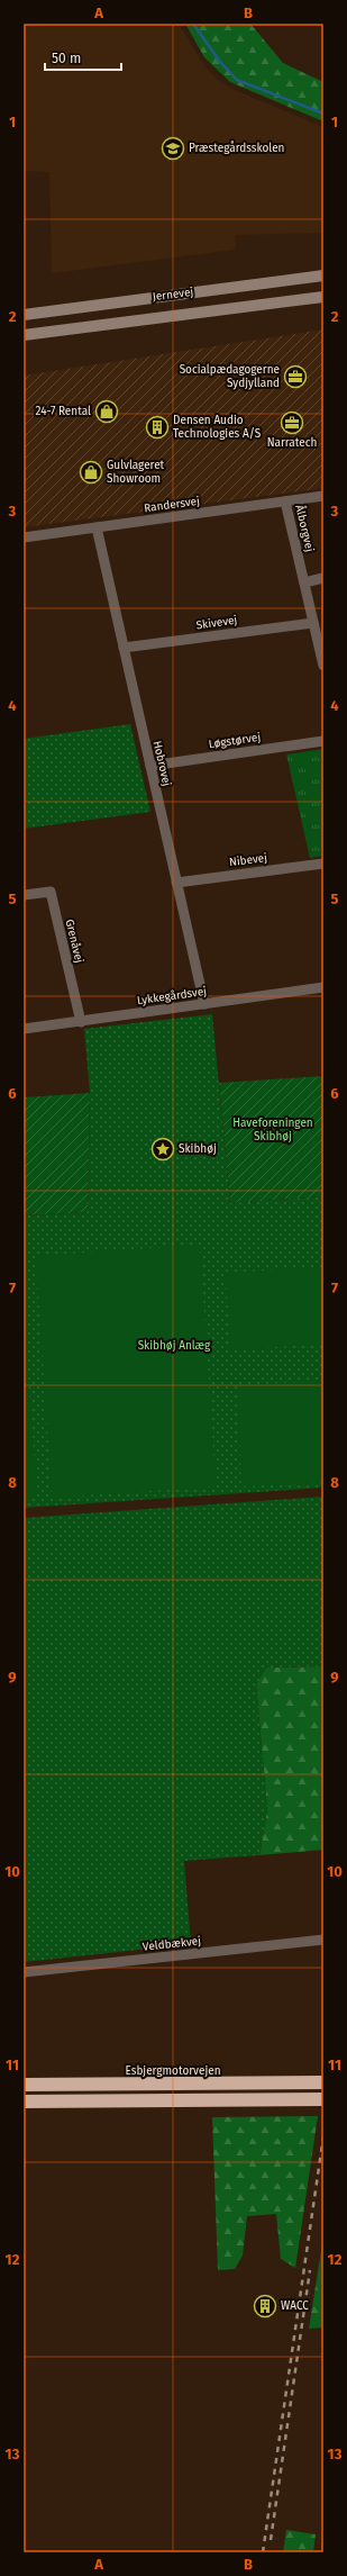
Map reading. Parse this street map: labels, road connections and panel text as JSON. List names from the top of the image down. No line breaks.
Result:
{"streets":{"highway":["Esbjergmotorvejen"],"main road":["Jernevej"],"street":["Randersvej","Ålborgvej","Skivevej","Løgstørvej","Hobrovej","Nibevej","Grenåvej","Lykkegårdsvej","Veldbækvej"]},"crossings":[["Randersvej","Ålborgvej"],["Randersvej","Hobrovej"],["Ålborgvej","Skivevej"],["Skivevej","Hobrovej"],["Løgstørvej","Hobrovej"],["Hobrovej","Nibevej"],["Hobrovej","Lykkegårdsvej"],["Grenåvej","Lykkegårdsvej"]],"parks":["Haveforeningen Skibhøj","Skibhøj Anlæg"],"places":{"school or university":["Præstegårdsskolen"],"office":["Socialpædagogerne Sydjylland","Narratech"],"shop":["24-7 Rental","Gulvlageret Showroom"],"building":["Densen Audio Technologies A/S","WACC"],"place":["Skibhøj"]},"scale_bar":"50 m","grid":{"columns":["A","B"],"rows":["1","2","3","4","5","6","7","8","9","10","11","12","13"]}}
